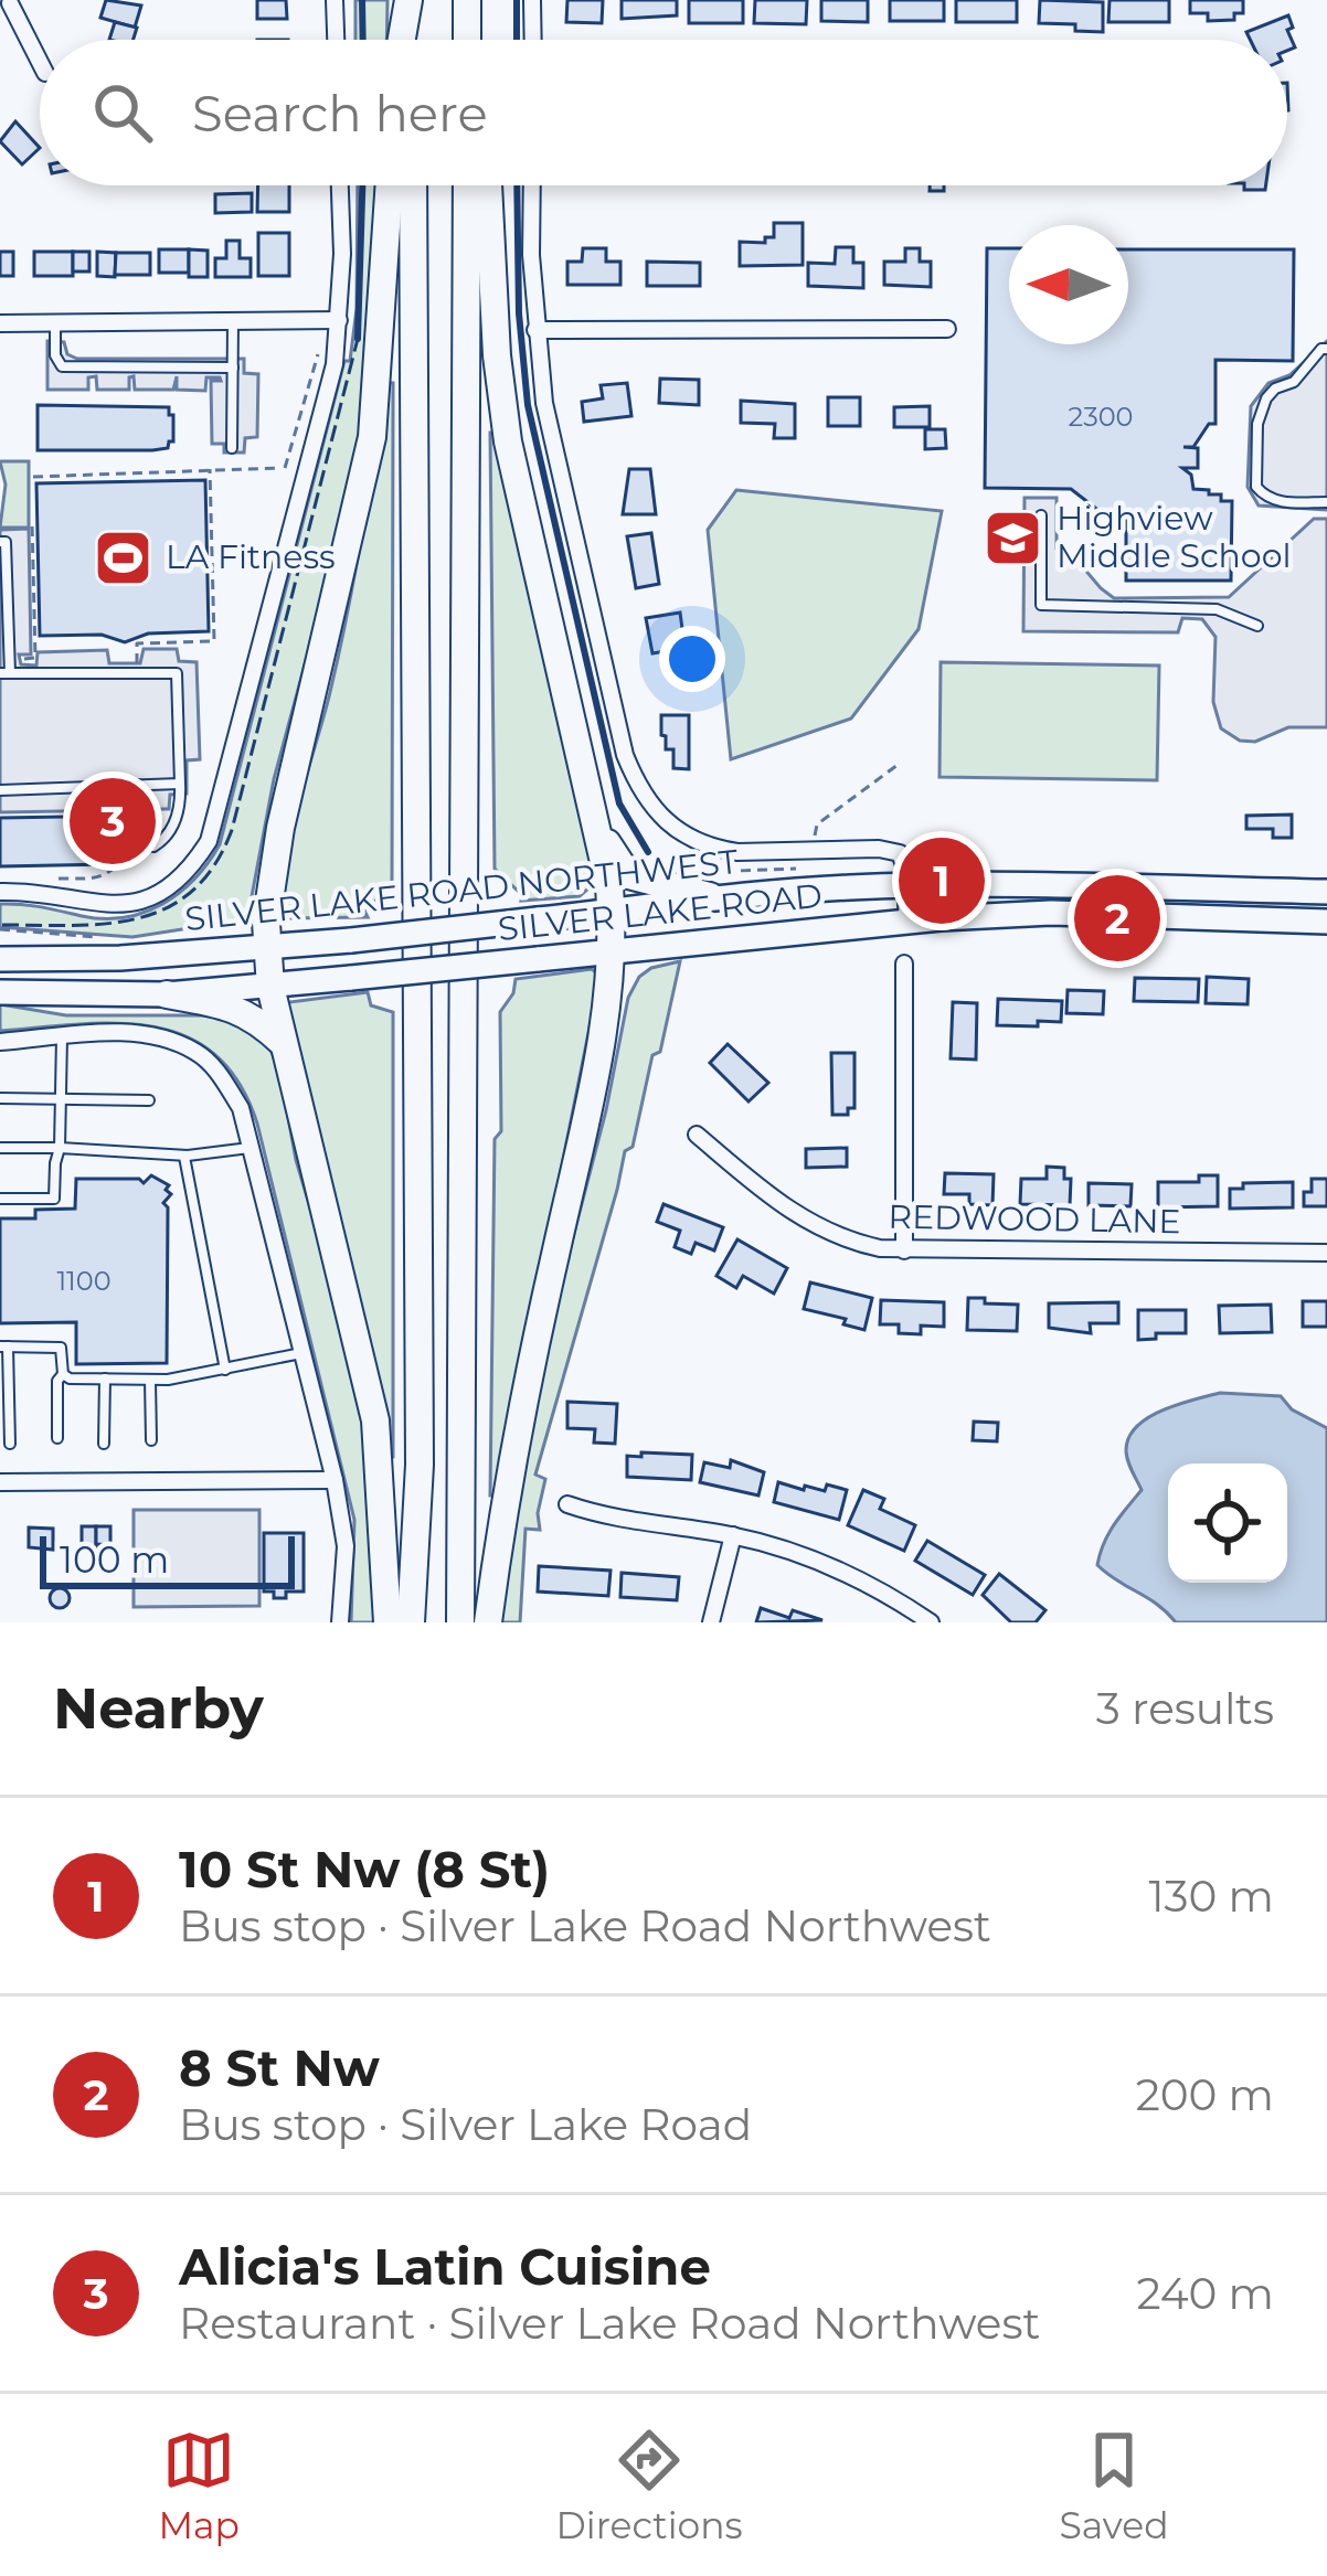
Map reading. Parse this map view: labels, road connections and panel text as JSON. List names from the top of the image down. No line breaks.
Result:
{"streets":{"main road":["SILVER LAKE ROAD NORTHWEST","SILVER LAKE ROAD"],"street":["REDWOOD LANE"]},"places":{"school or university":["Highview Middle School"],"sports":["LA Fitness"]},"house_numbers":["2300","1100"],"scale_bar":"100 m","north":"left","page":{"search":"Search here","pins":["3","1","2"],"scale":"100 m","heading":["Nearby","3 results"],"list":[{"mark":"1","name":"10 St Nw (8 St)","note":"Bus stop · Silver Lake Road Northwest","value":"130 m"},{"mark":"2","name":"8 St Nw","note":"Bus stop · Silver Lake Road","value":"200 m"},{"mark":"3","name":"Alicia's Latin Cuisine","note":"Restaurant · Silver Lake Road Northwest","value":"240 m"}],"nav":["Map","Directions","Saved"]}}
